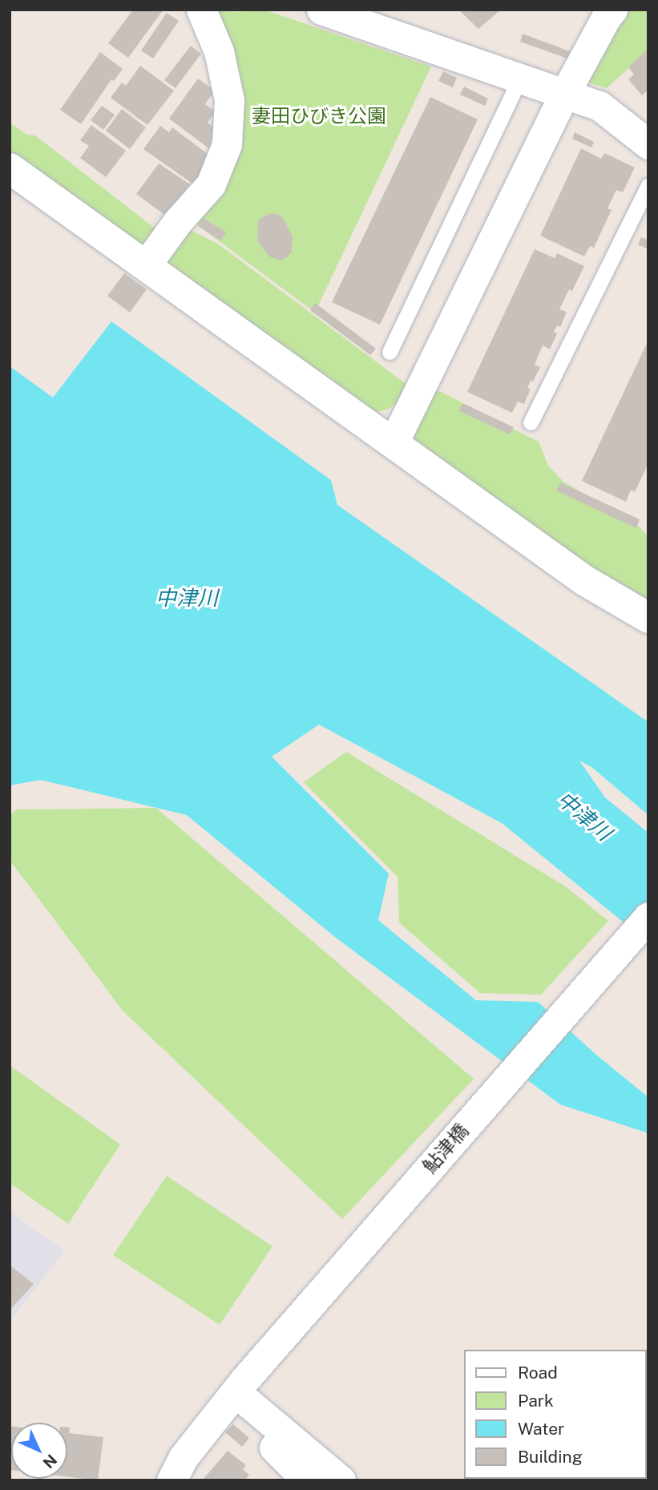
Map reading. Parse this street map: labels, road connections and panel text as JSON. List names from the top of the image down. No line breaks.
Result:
{"streets":{"street":["鮎津橋"]},"water":["中津川"],"parks":["妻田ひびき公園"],"legend":["Road","Park","Water","Building"],"north":"bottom right"}
